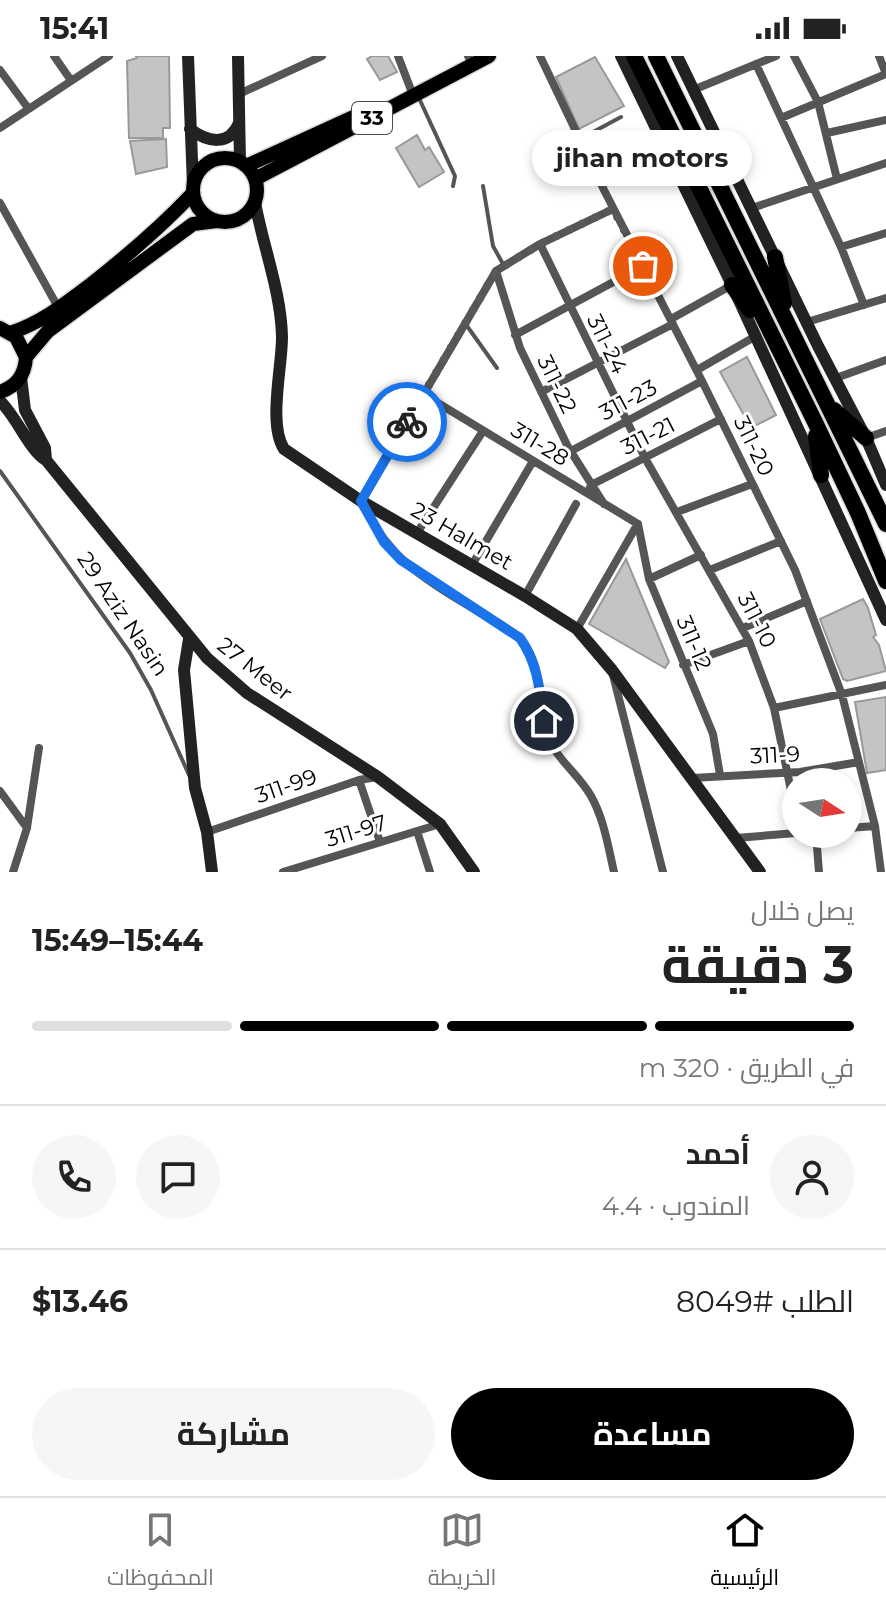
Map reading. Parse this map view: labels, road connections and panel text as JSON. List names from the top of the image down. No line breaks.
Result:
{"streets":{"main road":["33"],"street":["311-24","311-22","311-23","311-21","311-28","311-20","23 Halmet","29 Aziz Nasin","311-10","311-12","27 Meer","311-9","311-99","311-97"]},"crossings":[["33","23 Halmet"],["311-24","311-23"],["311-24","311-21"],["311-24","311-10"],["311-22","311-23"],["311-22","311-21"],["311-22","311-28"],["311-22","311-12"],["311-23","311-20"],["311-21","311-28"],["311-21","311-20"],["311-21","311-10"],["311-20","311-9"],["23 Halmet","311-9"],["29 Aziz Nasin","27 Meer"],["29 Aziz Nasin","311-99"],["311-12","311-9"],["27 Meer","311-99"],["27 Meer","311-97"]],"places":["jihan motors"],"north":"right","page":{"status":"15:41","bubble":"jihan motors","heading":["3 دقيقة","يصل خلال","15:44–15:49"],"panel":["أحمد","المندوب · 4.4","الطلب #8049","$13.46"],"bar":"في الطريق · 320 m","buttons":["مساعدة","مشاركة"],"tabs":["الرئيسية","الخريطة","المحفوظات"]}}
